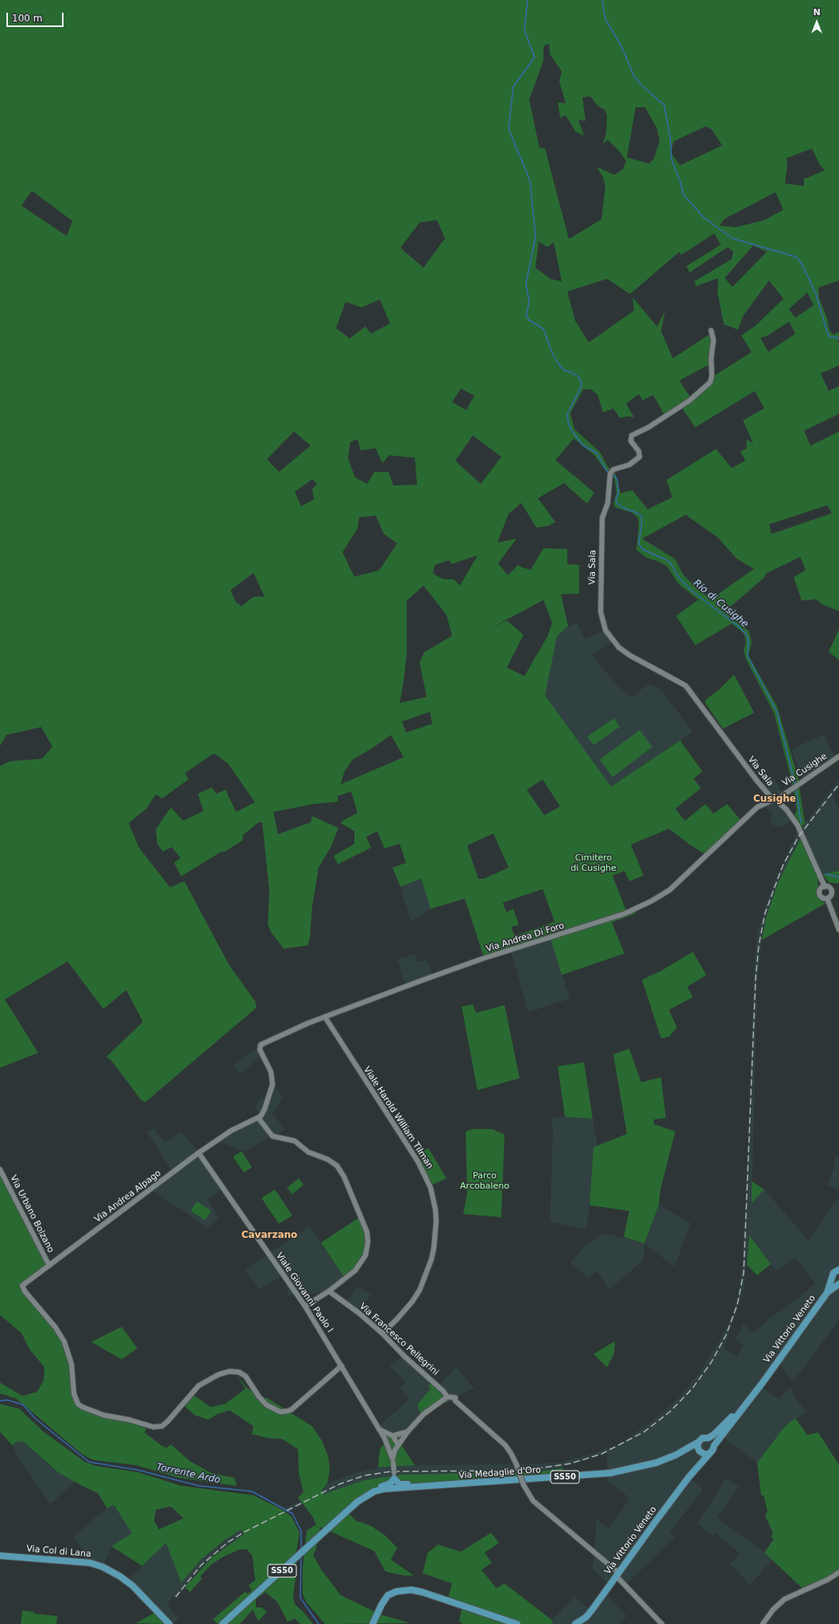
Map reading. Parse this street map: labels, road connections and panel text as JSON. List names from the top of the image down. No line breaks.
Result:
{"streets":{"main road":["Via Vittorio Veneto","Via Medaglie d'Oro","SS50","Via Col di Lana"],"street":["Via Sala","Via Cusighe","Via Andrea Di Foro","Viale Harold William Tilman","Via Andrea Alpago","Via Urbano Bolzano","Viale Giovanni Paolo I","Via Francesco Pellegrini"]},"crossings":[["Via Sala","Via Andrea Di Foro"],["Via Andrea Di Foro","Viale Harold William Tilman"],["Via Andrea Di Foro","Via Andrea Alpago"],["Viale Harold William Tilman","Via Francesco Pellegrini"],["Via Andrea Alpago","Via Urbano Bolzano"],["Via Andrea Alpago","Viale Giovanni Paolo I"],["Via Vittorio Veneto","Via Medaglie d'Oro"],["Via Medaglie d'Oro","SS50"]],"districts":["Cusighe","Cavarzano"],"water":["Rio di Cusighe","Torrente Ardo"],"parks":["Cimitero di Cusighe","Parco Arcobaleno"],"scale_bar":"100 m","north":"top"}
